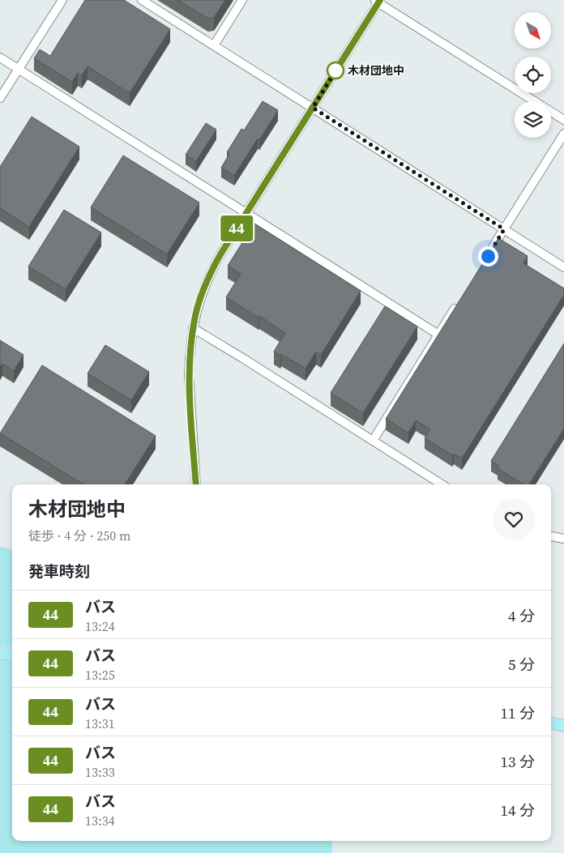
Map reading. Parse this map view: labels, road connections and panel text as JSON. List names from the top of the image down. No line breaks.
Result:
{"places":["木材団地中"],"lines":["bus line 44"],"north":"bottom right","page":{"on_map":"44","heading":[["木材団地中","徒歩 · 4 分 · 250 m"],"発車時刻"],"list":[{"mark":"44","name":"バス","note":"13:24","value":"4 分"},{"mark":"44","name":"バス","note":"13:25","value":"5 分"},{"mark":"44","name":"バス","note":"13:31","value":"11 分"},{"mark":"44","name":"バス","note":"13:33","value":"13 分"},{"mark":"44","name":"バス","note":"13:34","value":"14 分"}]}}
